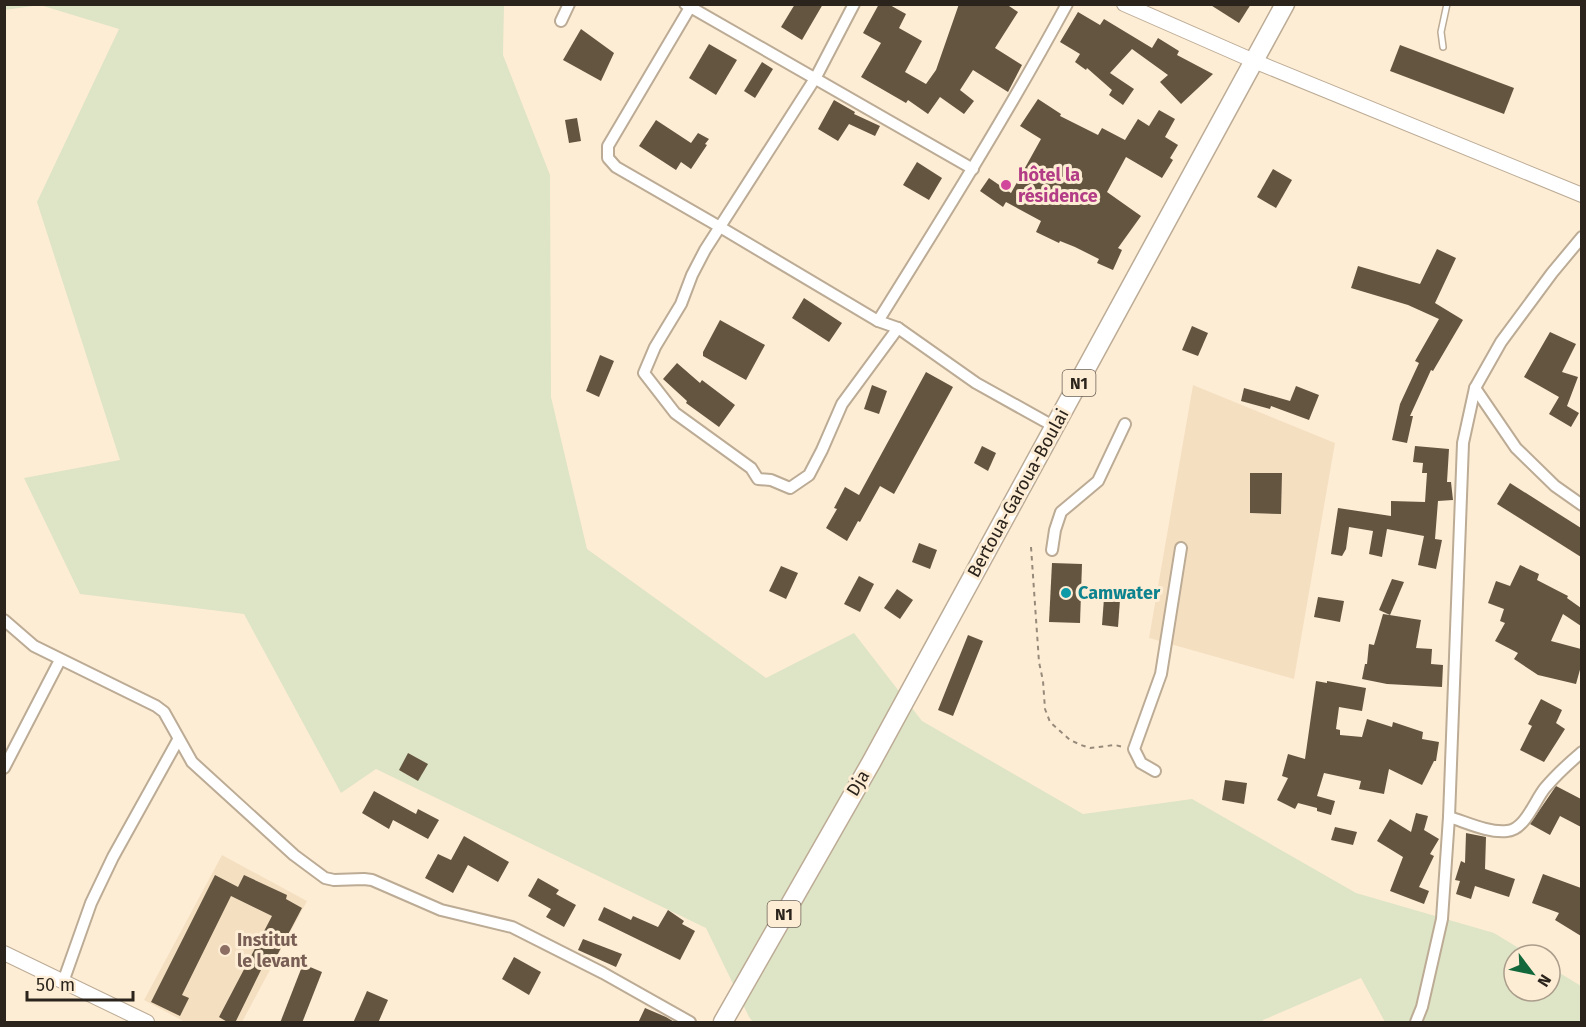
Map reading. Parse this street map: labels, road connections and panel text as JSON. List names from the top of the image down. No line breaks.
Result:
{"streets":{"highway":["N1","Bertoua-Garoua-Boulai","Dja"]},"crossings":[["Bertoua-Garoua-Boulai","Dja"]],"places":["hôtel la résidence","Camwater","Institut le levant"],"scale_bar":"50 m","north":"bottom right"}
